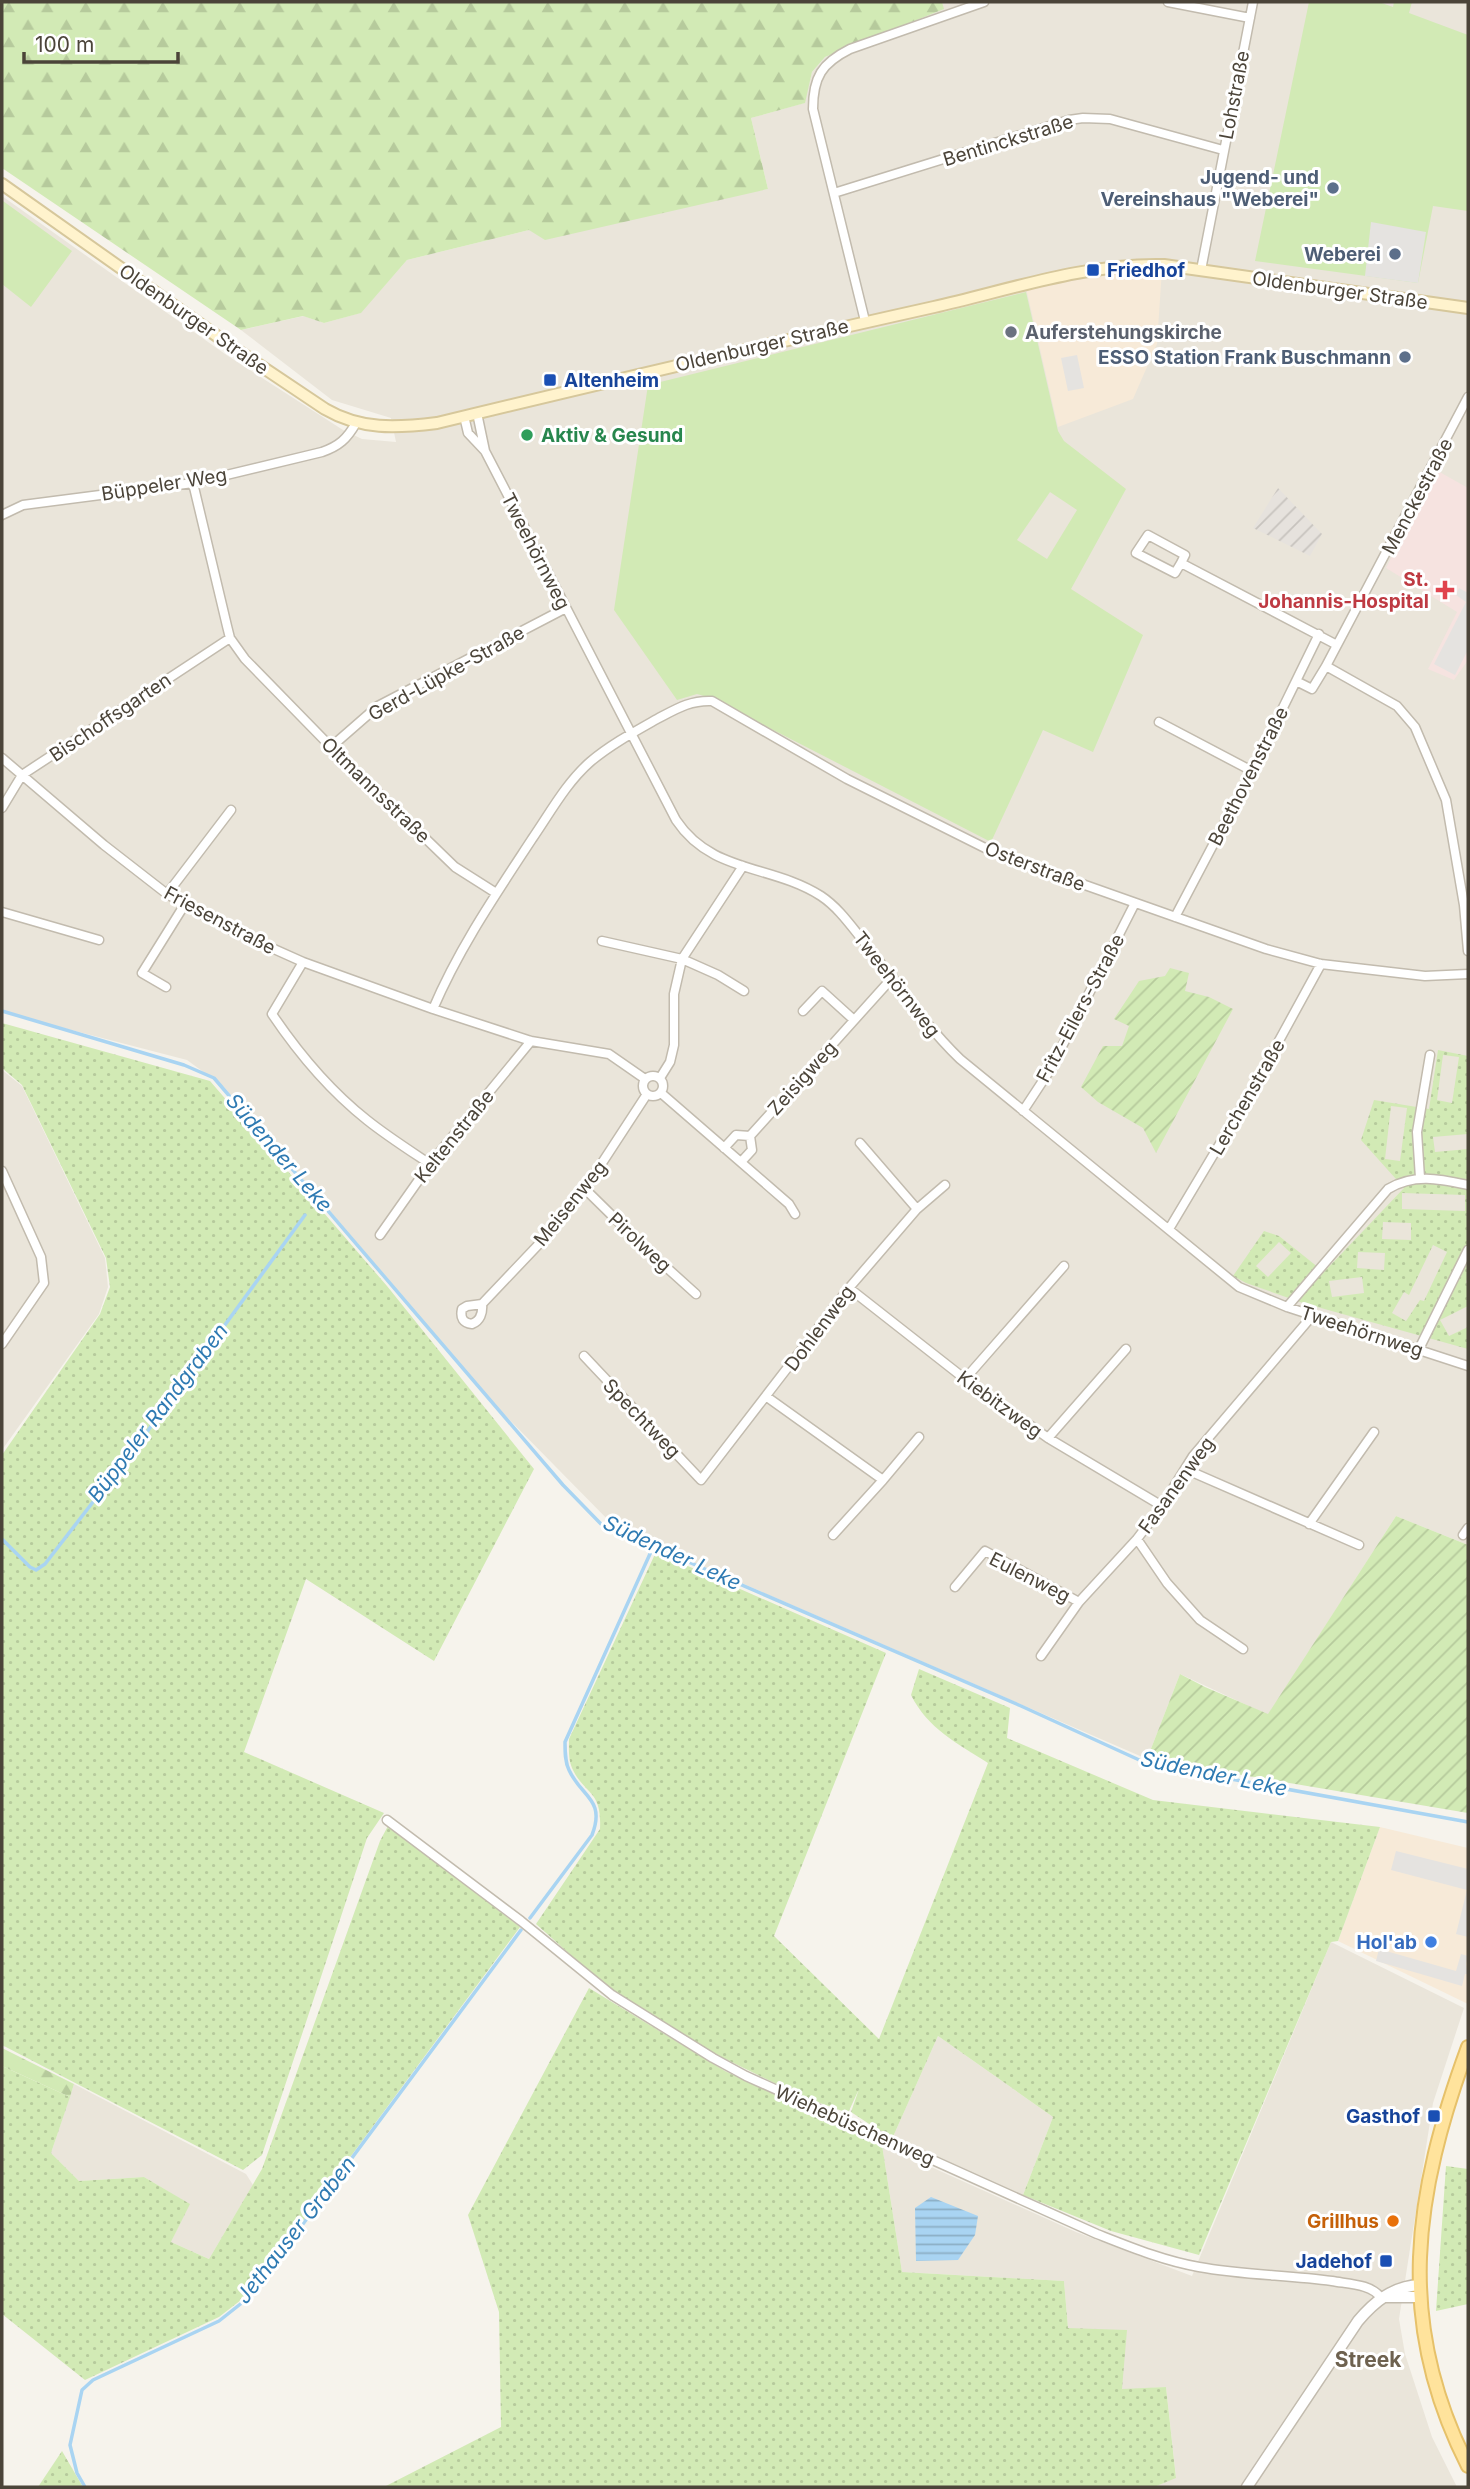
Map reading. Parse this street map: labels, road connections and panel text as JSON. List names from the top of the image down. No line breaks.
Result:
{"streets":{"main road":["Oldenburger Straße"],"street":["Lohstraße","Bentinckstraße","Büppeler Weg","Menckestraße","Tweehörnweg","Gerd-Lüpke-Straße","Bischoffsgarten","Beethovenstraße","Oltmannsstraße","Osterstraße","Friesenstraße","Fritz-Eilers-Straße","Zeisigweg","Lerchenstraße","Keltenstraße","Meisenweg","Pirolweg","Dohlenweg","Kiebitzweg","Spechtweg","Fasanenweg","Eulenweg","Wiehebüschenweg"]},"crossings":[["Lohstraße","Bentinckstraße"],["Lohstraße","Oldenburger Straße"],["Oldenburger Straße","Büppeler Weg"],["Oldenburger Straße","Tweehörnweg"],["Büppeler Weg","Oltmannsstraße"],["Menckestraße","Beethovenstraße"],["Tweehörnweg","Gerd-Lüpke-Straße"],["Tweehörnweg","Osterstraße"],["Tweehörnweg","Fritz-Eilers-Straße"],["Tweehörnweg","Zeisigweg"],["Tweehörnweg","Lerchenstraße"],["Tweehörnweg","Fasanenweg"],["Gerd-Lüpke-Straße","Oltmannsstraße"],["Bischoffsgarten","Oltmannsstraße"],["Bischoffsgarten","Friesenstraße"],["Beethovenstraße","Osterstraße"],["Osterstraße","Fritz-Eilers-Straße"],["Osterstraße","Lerchenstraße"],["Friesenstraße","Keltenstraße"],["Friesenstraße","Meisenweg"],["Meisenweg","Pirolweg"],["Dohlenweg","Kiebitzweg"],["Dohlenweg","Spechtweg"],["Kiebitzweg","Fasanenweg"],["Fasanenweg","Eulenweg"]],"districts":["Streek"],"water":["Südender Leke","Büppeler Randgraben","Jethauser Graben"],"places":{"other":["Jugend- und Vereinshaus \"Weberei\"","Weberei","Auferstehungskirche","ESSO Station Frank Buschmann","Aktiv & Gesund","Hol'ab","Grillhus"],"transit":["Friedhof","Altenheim","Gasthof","Jadehof"],"health":["St. Johannis-Hospital"]},"scale_bar":"100 m"}
